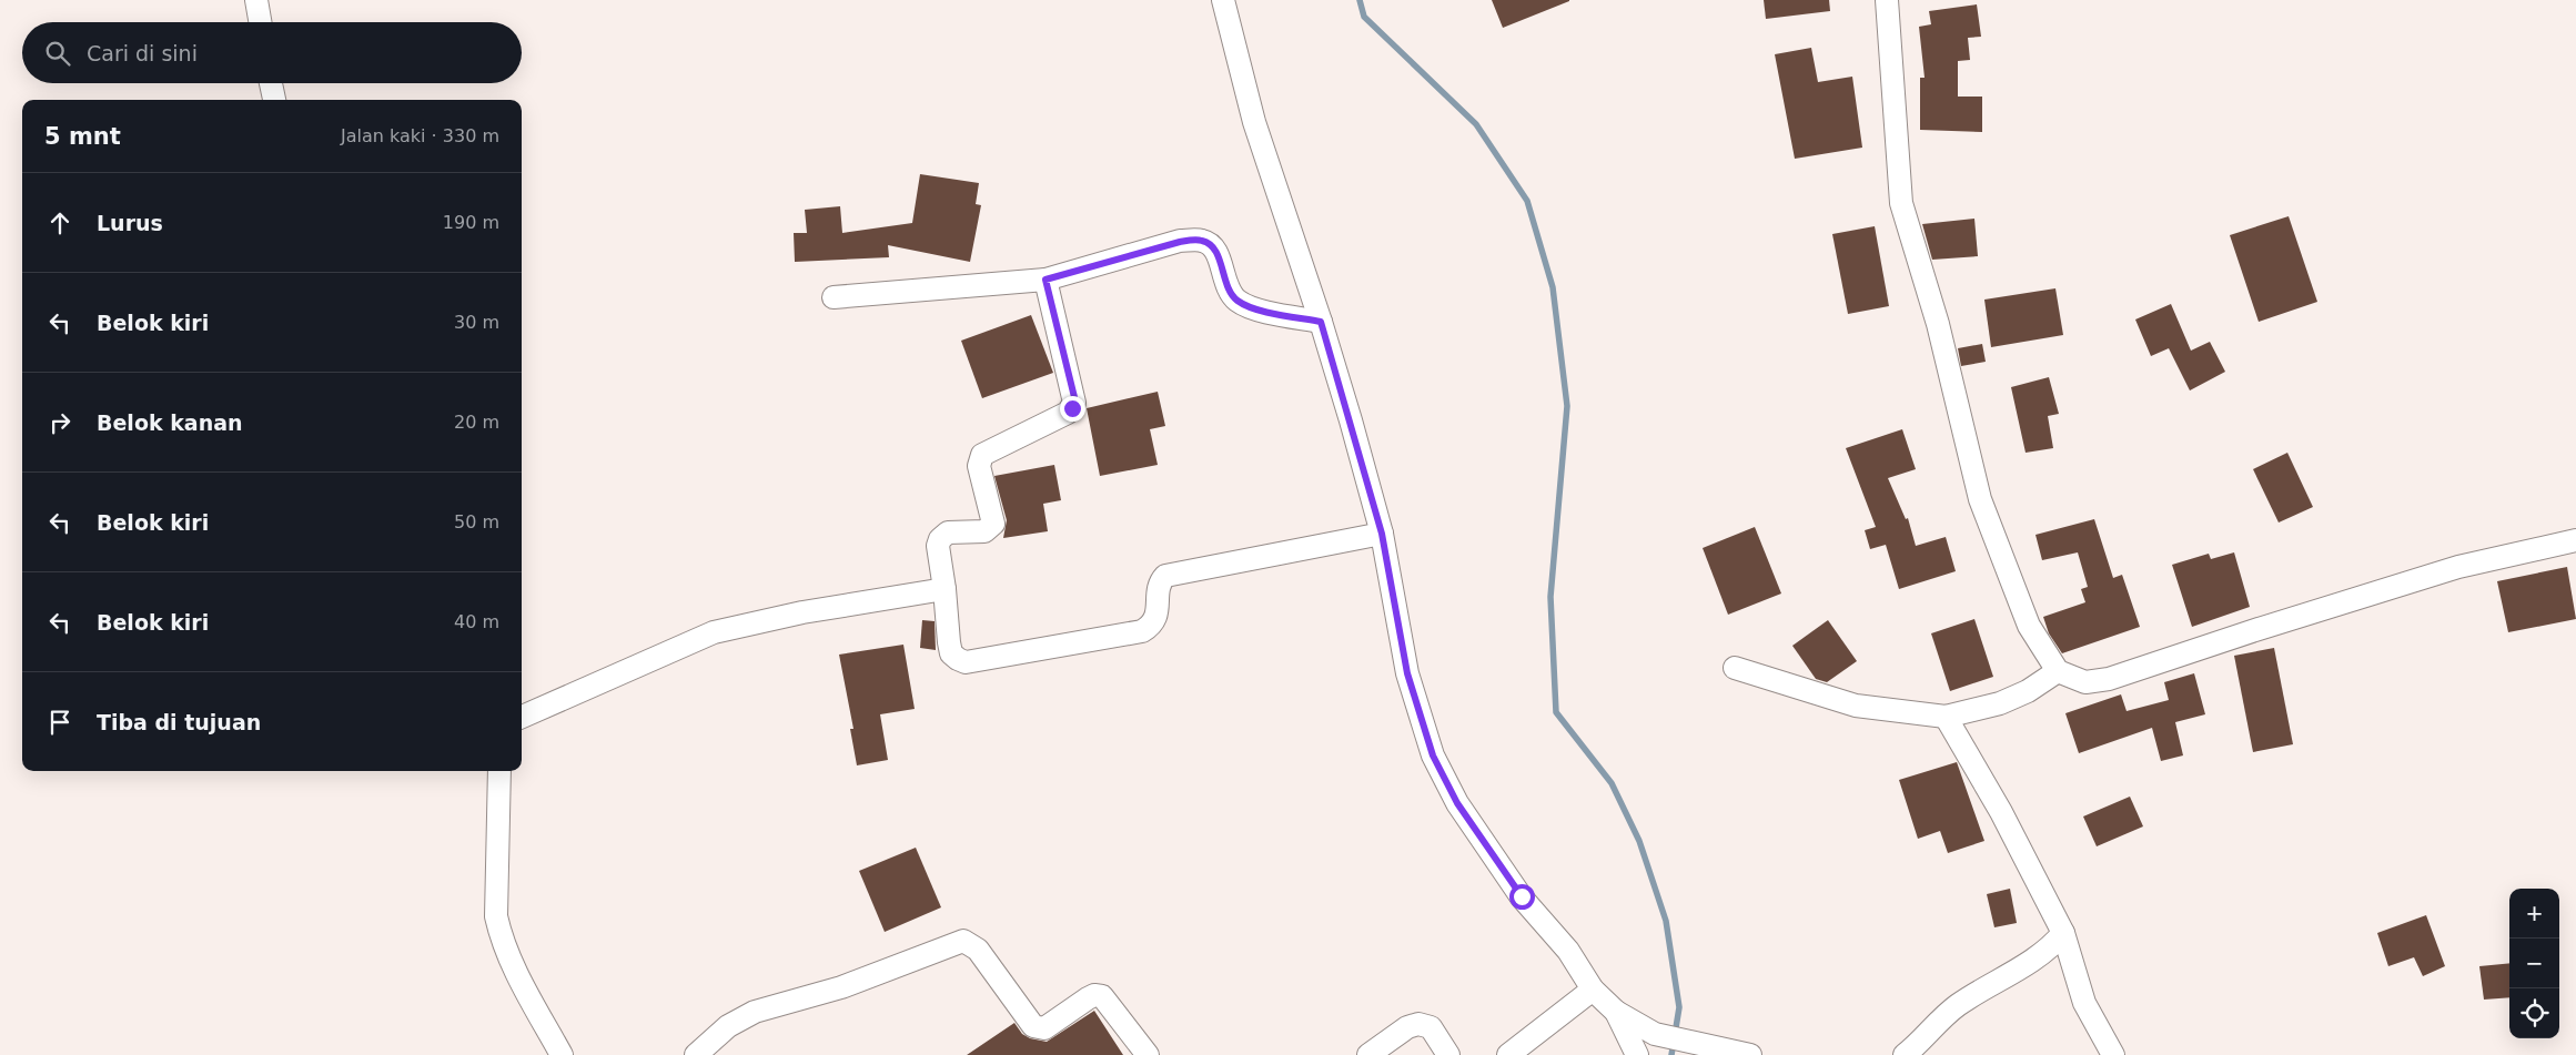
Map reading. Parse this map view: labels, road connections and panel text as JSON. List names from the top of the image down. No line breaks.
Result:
{"page":{"search":"Cari di sini","heading":["5 mnt","Jalan kaki · 330 m"],"list":[["Lurus","190 m"],["Belok kiri","30 m"],["Belok kanan","20 m"],["Belok kiri","50 m"],["Belok kiri","40 m"],"Tiba di tujuan"],"map_buttons":["+","−"]}}
